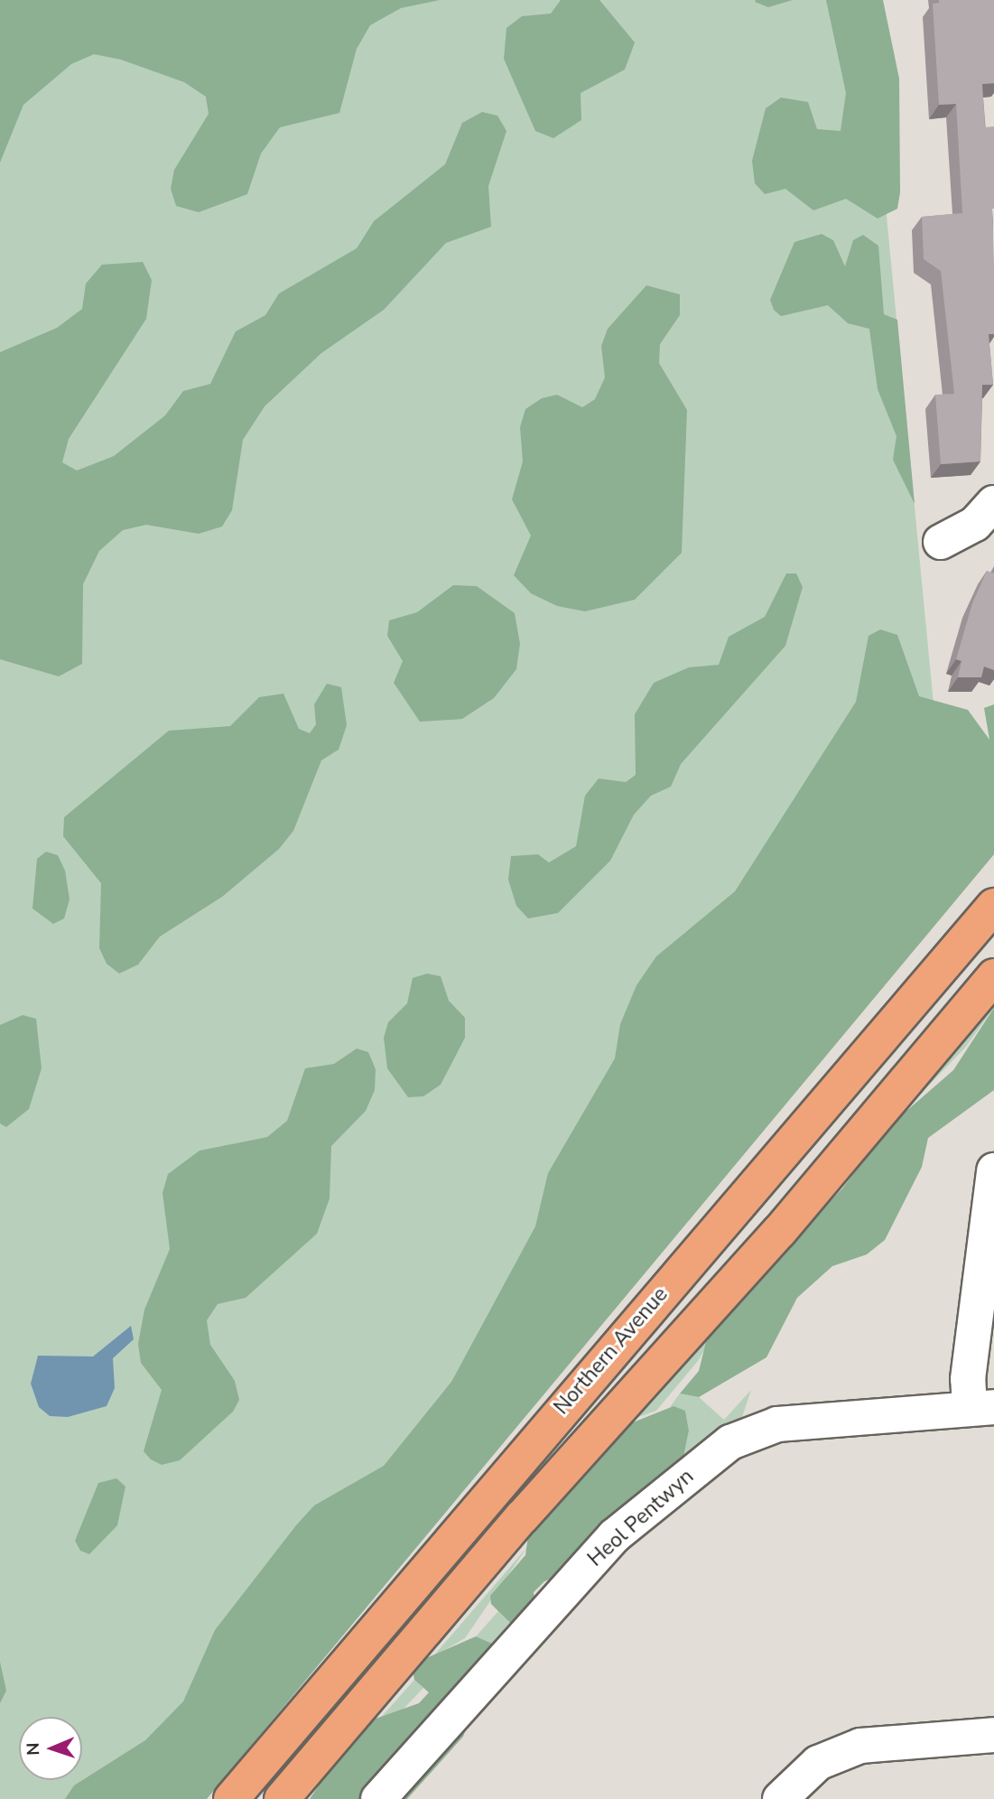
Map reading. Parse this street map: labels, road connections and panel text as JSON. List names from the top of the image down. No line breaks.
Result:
{"streets":{"highway":["Northern Avenue"],"street":["Heol Pentwyn"]},"north":"left"}
